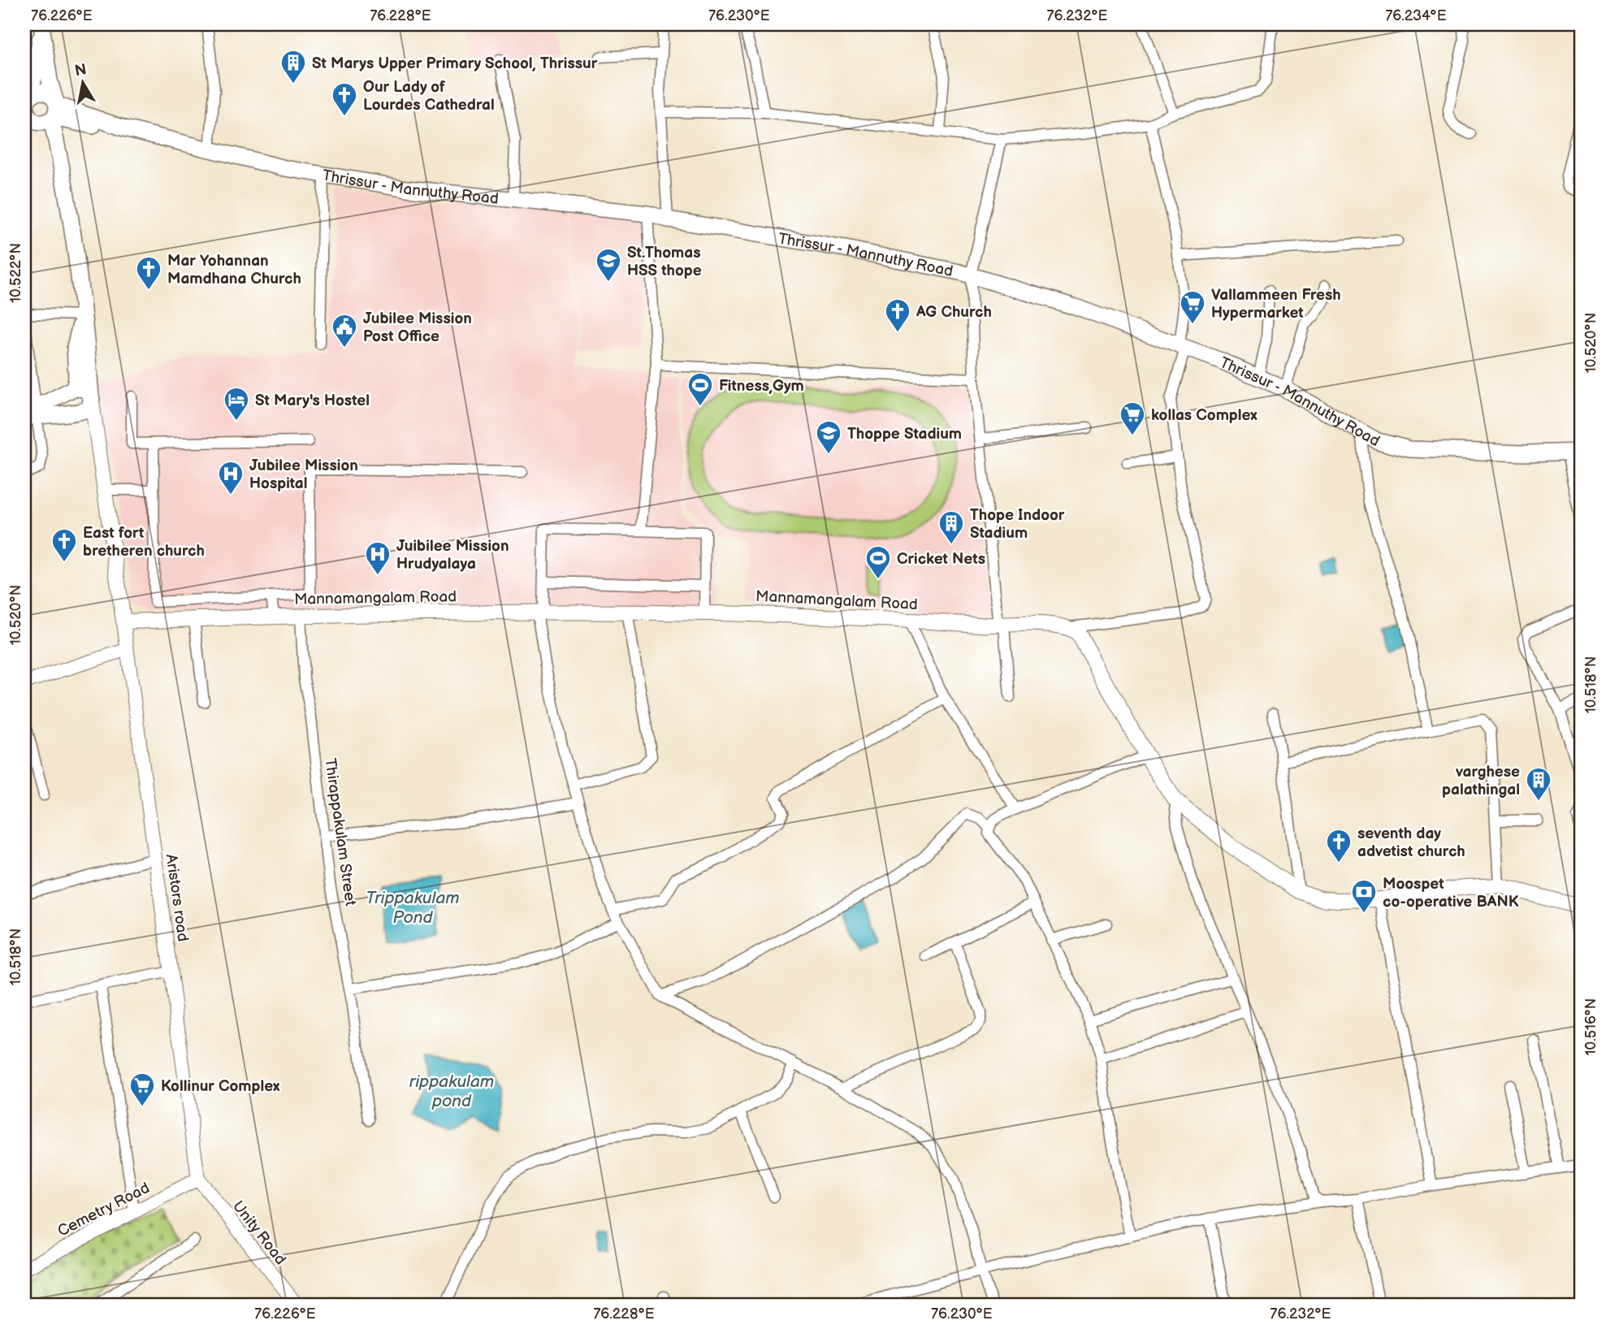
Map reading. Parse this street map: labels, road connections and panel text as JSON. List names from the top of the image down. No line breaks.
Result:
{"streets":{"main road":["Thrissur - Mannuthy Road","Mannamangalam Road"],"street":["Thirappakulam Street","Aristors road","Cemetry Road","Unity Road"]},"crossings":[["Mannamangalam Road","Thirappakulam Street"],["Mannamangalam Road","Aristors road"],["Aristors road","Cemetry Road"],["Aristors road","Unity Road"],["Cemetry Road","Unity Road"]],"water":["Trippakulam Pond","rippakulam pond"],"places":{"building":["St Marys Upper Primary School, Thrissur","Thope Indoor Stadium","varghese palathingal"],"church":["Our Lady of Lourdes Cathedral","Mar Yohannan Mamdhana Church","AG Church","East fort bretheren church","seventh day advetist church"],"school or university":["St.Thomas HSS thope","Thoppe Stadium"],"supermarket":["Vallammeen Fresh Hypermarket","kollas Complex","Kollinur Complex"],"public building":["Jubilee Mission Post Office"],"sports":["Fitness,Gym","Cricket Nets"],"hotel":["St Mary's Hostel"],"hospital":["Jubilee Mission Hospital","Juibilee Mission Hrudyalaya"],"bank":["Moospet co-operative BANK"]},"north":"top","coordinates":["76.226°E","76.228°E","76.230°E","76.232°E","76.234°E","10.522°N","10.520°N","10.518°N","10.516°N"]}
